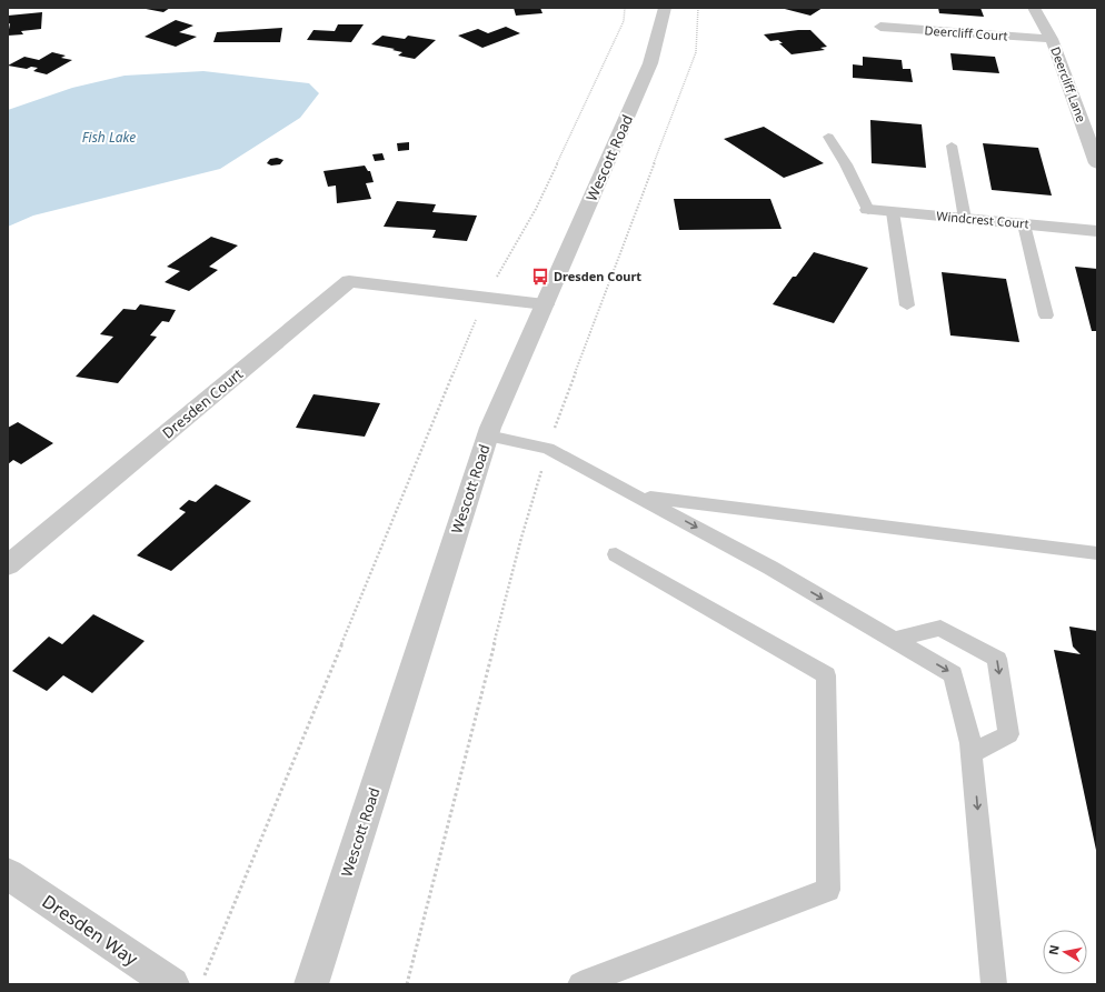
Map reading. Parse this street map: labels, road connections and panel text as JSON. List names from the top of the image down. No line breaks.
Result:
{"streets":{"street":["Deercliff Court","Deercliff Lane","Wescott Road","Windcrest Court","Dresden Court","Dresden Way"]},"crossings":[["Deercliff Court","Deercliff Lane"],["Wescott Road","Dresden Court"]],"water":["Fish Lake"],"places":{"bus stop":["Dresden Court"]},"north":"left"}
